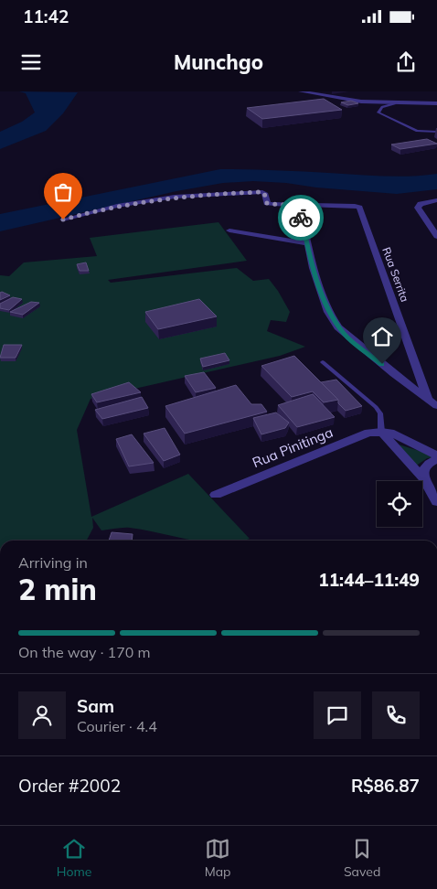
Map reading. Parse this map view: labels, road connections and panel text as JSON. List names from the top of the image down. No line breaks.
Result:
{"streets":{"street":["Rua Serrita","Rua Pinitinga"]},"page":{"status":"11:42","header":"Munchgo","heading":["2 min","Arriving in","11:44–11:49"],"panel":["Sam","Courier · 4.4","Order #2002","R$86.87"],"bar":"On the way · 170 m","tabs":["Home","Map","Saved"]}}
